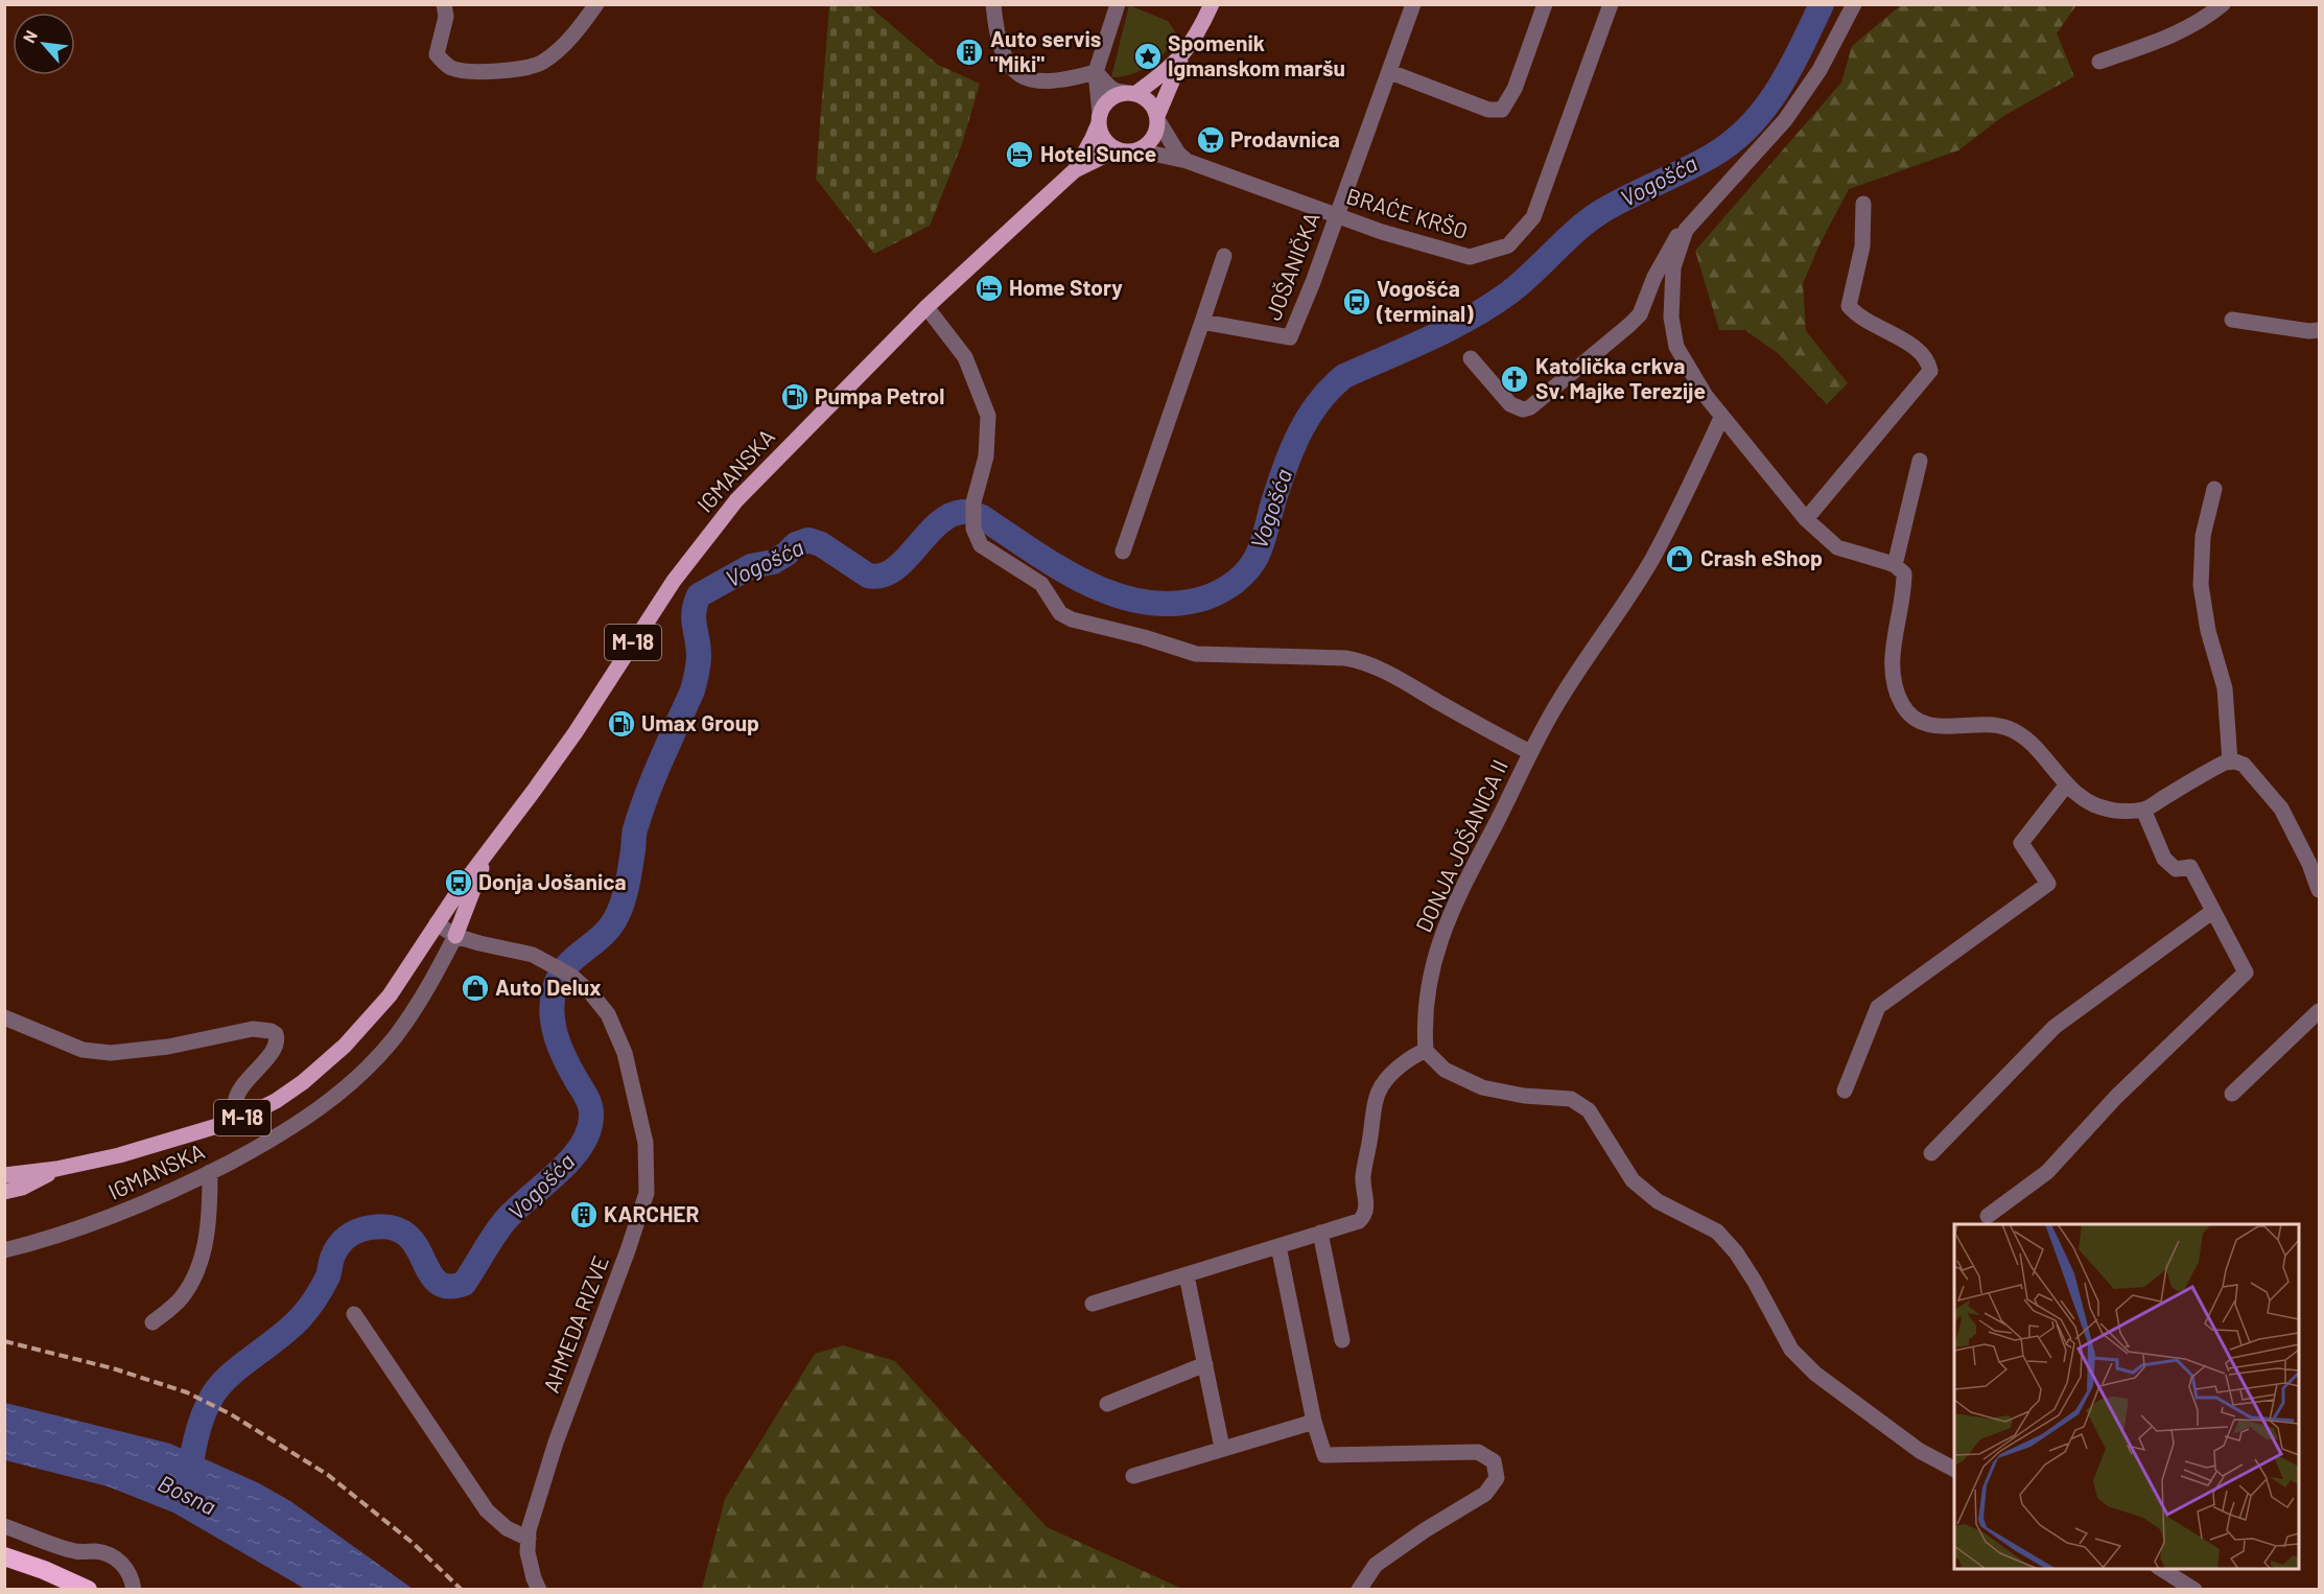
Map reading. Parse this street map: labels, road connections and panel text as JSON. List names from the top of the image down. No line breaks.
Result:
{"streets":{"main road":["IGMANSKA","M-18"],"street":["BRAĆE KRŠO","JOŠANIČKA","DONJA JOŠANICA II","AHMEDA RIZVE"]},"crossings":[["BRAĆE KRŠO","JOŠANIČKA"],["BRAĆE KRŠO","IGMANSKA"],["BRAĆE KRŠO","M-18"],["IGMANSKA","M-18"],["IGMANSKA","AHMEDA RIZVE"],["M-18","AHMEDA RIZVE"]],"water":["Vogošća","Bosna"],"places":{"building":["Auto servis \"Miki\"","KARCHER"],"place":["Spomenik Igmanskom maršu"],"supermarket":["Prodavnica"],"hotel":["Hotel Sunce","Home Story"],"bus stop":["Vogošća (terminal)","Donja Jošanica"],"church":["Katolička crkva Sv. Majke Terezije"],"fuel station":["Pumpa Petrol","Umax Group"],"shop":["Crash eShop","Auto Delux"]},"north":"top left"}
